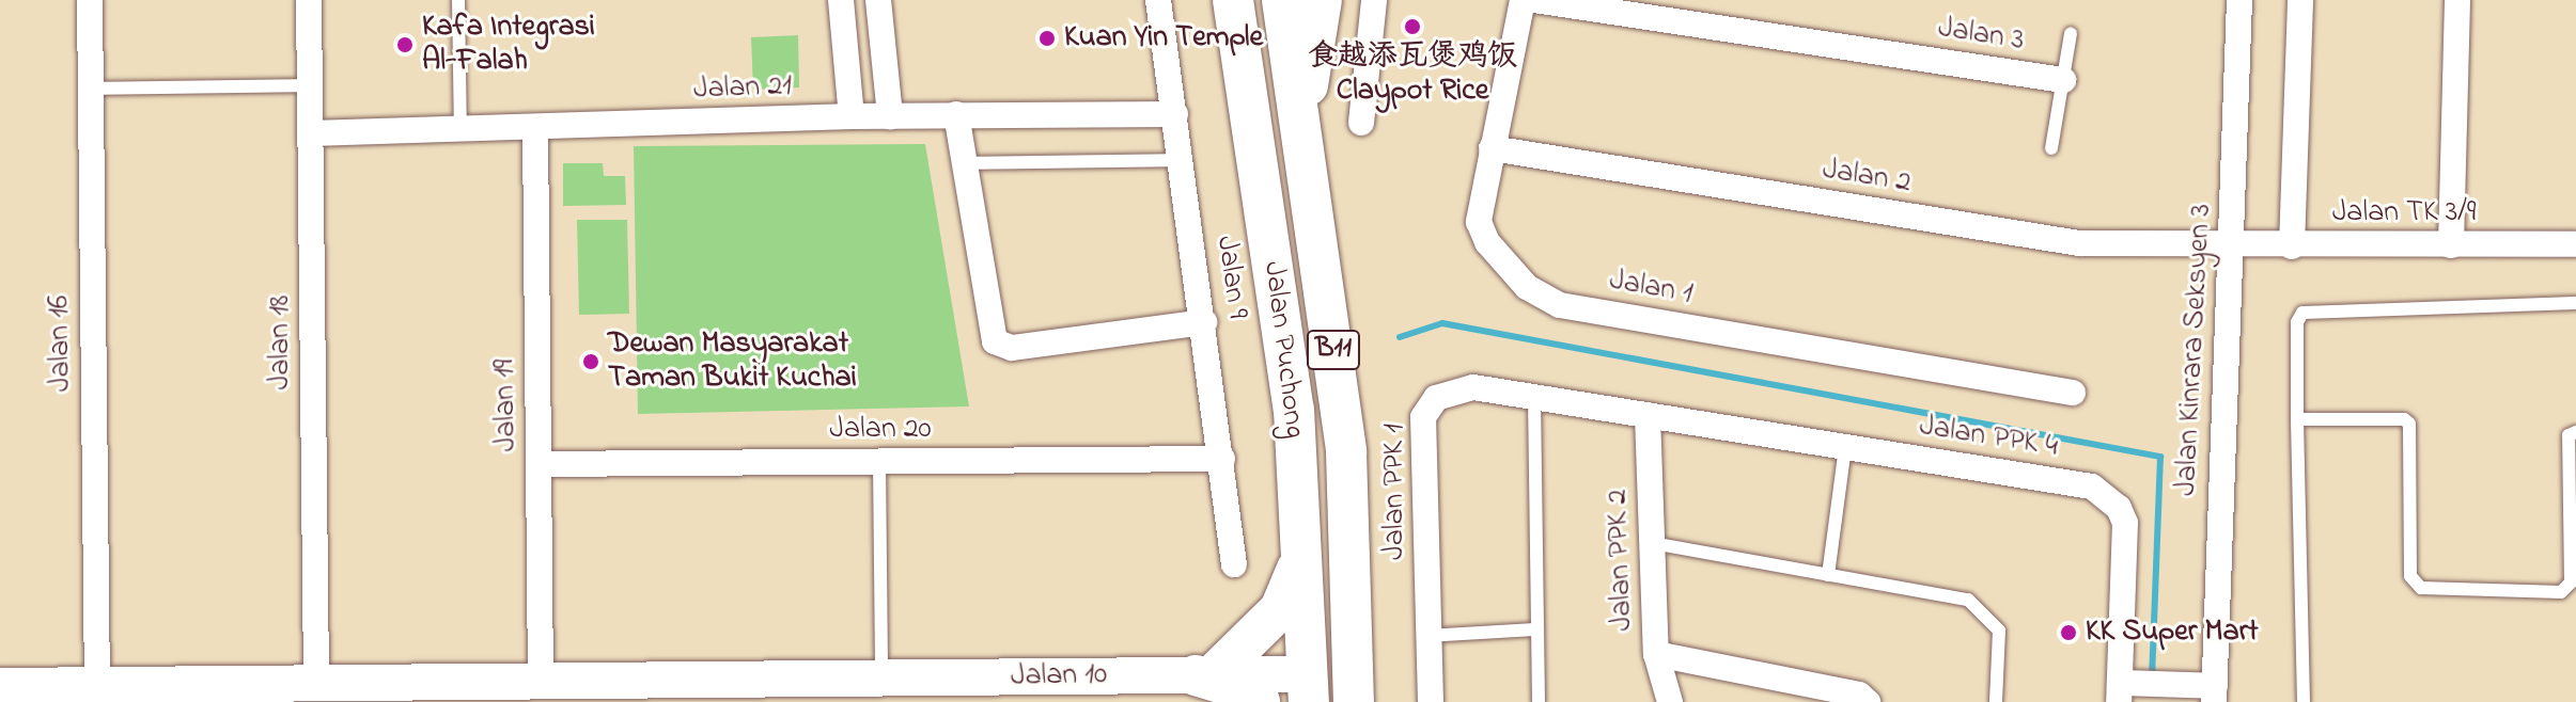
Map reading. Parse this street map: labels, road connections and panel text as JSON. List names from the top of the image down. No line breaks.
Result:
{"streets":{"main road":["Jalan Puchong","B11"],"street":["Jalan 3","Jalan 21","Jalan 2","Jalan TK 3/9","Jalan 9","Jalan 1","Jalan 18","Jalan 16","Jalan Kinrara Seksyen 3","Jalan 19","Jalan 20","Jalan PPK 4","Jalan PPK 1","Jalan PPK 2","Jalan 10"]},"crossings":[["Jalan 21","Jalan 9"],["Jalan 21","Jalan 18"],["Jalan 21","Jalan 19"],["Jalan 2","Jalan TK 3/9"],["Jalan 2","Jalan 1"],["Jalan 2","Jalan Kinrara Seksyen 3"],["Jalan TK 3/9","Jalan Kinrara Seksyen 3"],["Jalan 9","Jalan 20"],["Jalan 18","Jalan 10"],["Jalan 16","Jalan 10"],["Jalan Puchong","Jalan 10"],["Jalan 19","Jalan 20"],["Jalan 19","Jalan 10"],["Jalan PPK 4","Jalan PPK 1"],["Jalan PPK 4","Jalan PPK 2"],["Jalan PPK 1","Jalan PPK 2"]],"places":["食越添瓦煲鸡饭 Claypot Rice","Kuan Yin Temple","Kafa Integrasi Al-Falah","Dewan Masyarakat Taman Bukit Kuchai","KK Super Mart"]}
